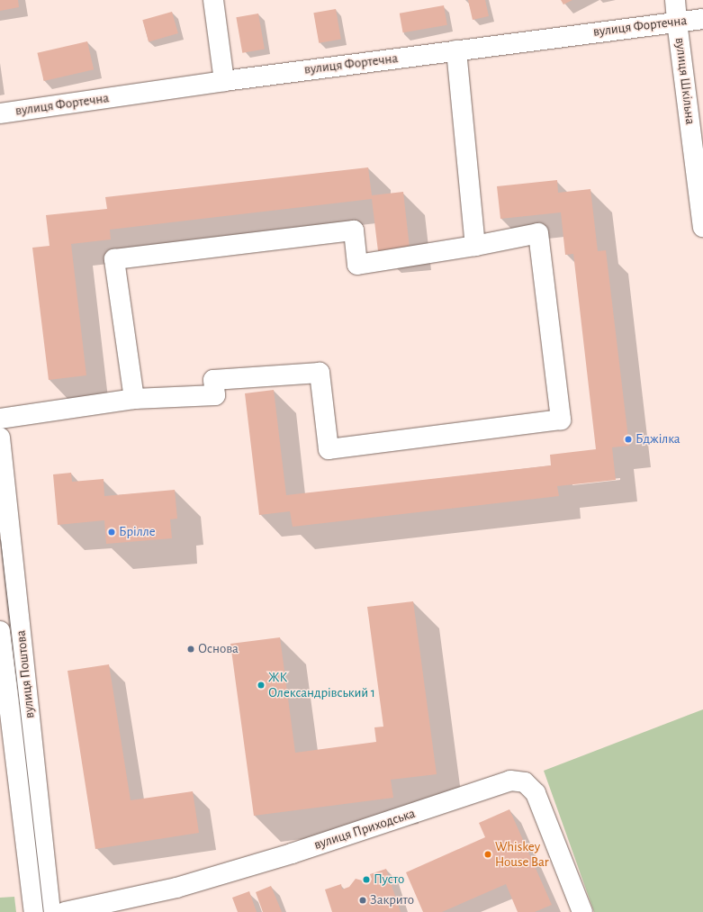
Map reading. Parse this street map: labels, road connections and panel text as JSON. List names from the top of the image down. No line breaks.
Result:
{"streets":{"street":["вулиця Фортечна","вулиця Шкільна","вулиця Поштова","вулиця Приходська"]},"crossings":[["вулиця Фортечна","вулиця Шкільна"]],"places":["Бджілка","Брілле","Основа","ЖК Олександрівський 1","Whiskey House Bar","Пусто","Закрито"]}
